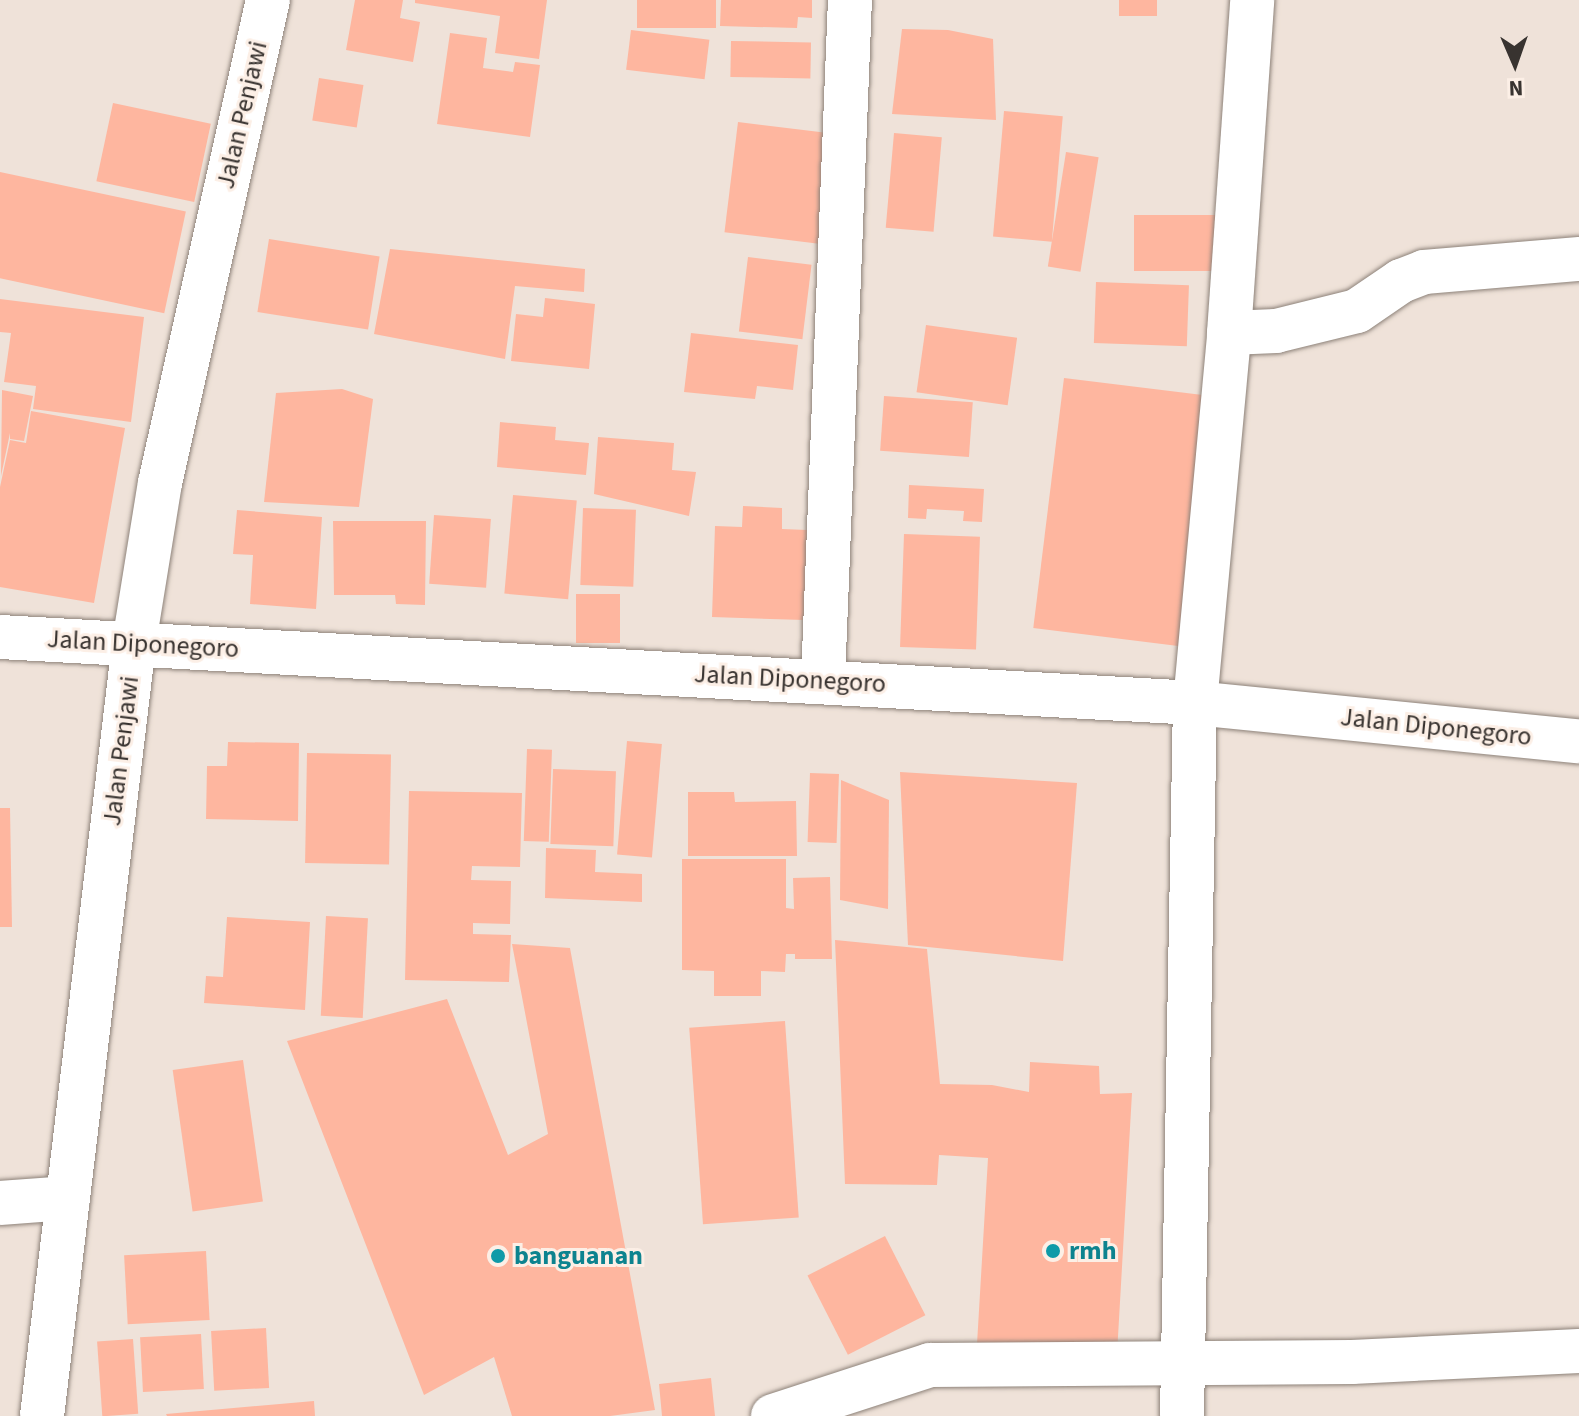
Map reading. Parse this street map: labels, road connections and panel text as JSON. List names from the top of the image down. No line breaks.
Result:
{"streets":{"street":["Jalan Penjawi","Jalan Diponegoro"]},"crossings":[["Jalan Penjawi","Jalan Diponegoro"]],"places":["rmh","banguanan"],"north":"bottom"}
